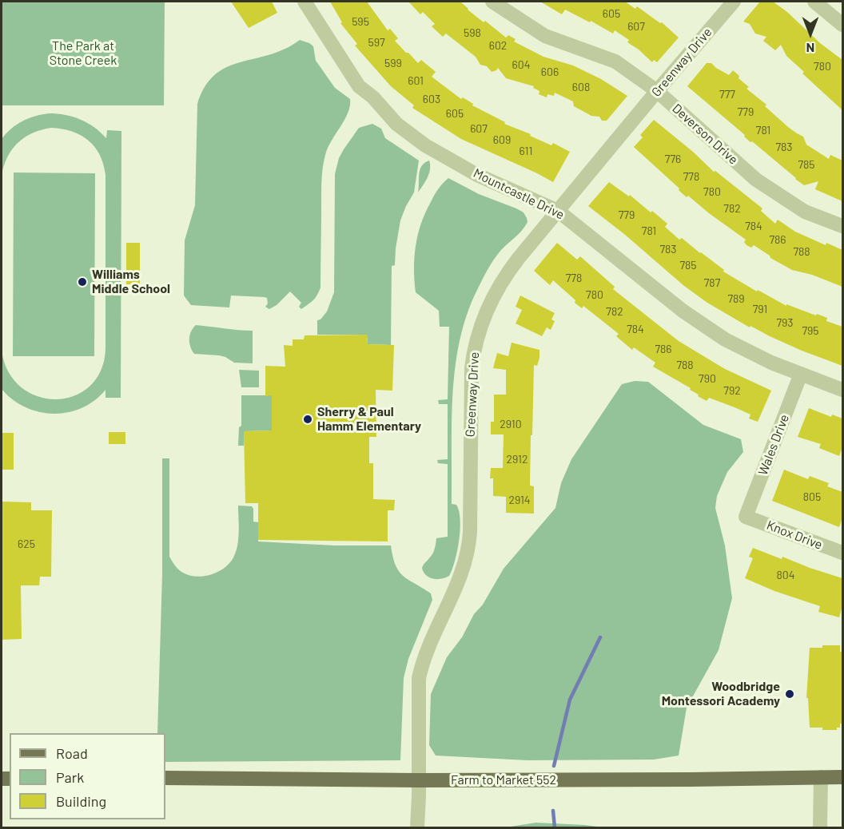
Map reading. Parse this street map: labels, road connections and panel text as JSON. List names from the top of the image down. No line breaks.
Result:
{"streets":{"main road":["Farm to Market 552"],"street":["Greenway Drive","Deverson Drive","Mountcastle Drive","Wales Drive","Knox Drive"]},"crossings":[["Greenway Drive","Deverson Drive"],["Greenway Drive","Mountcastle Drive"],["Greenway Drive","Farm to Market 552"],["Mountcastle Drive","Wales Drive"],["Wales Drive","Knox Drive"]],"parks":["The Park at Stone Creek"],"places":["Williams Middle School","Sherry & Paul Hamm Elementary","Woodbridge Montessori Academy"],"house_numbers":["605","595","607","598","597","602","599","604","780","606","601","608","777","603","779","605","607","781","609","783","611","776","785","778","780","782","779","784","781","786","783","788","785","778","787","780","789","791","782","793","784","795","786","788","790","792","2910","2912","805","2914","625","804"],"legend":["Road","Park","Building"],"north":"bottom"}
